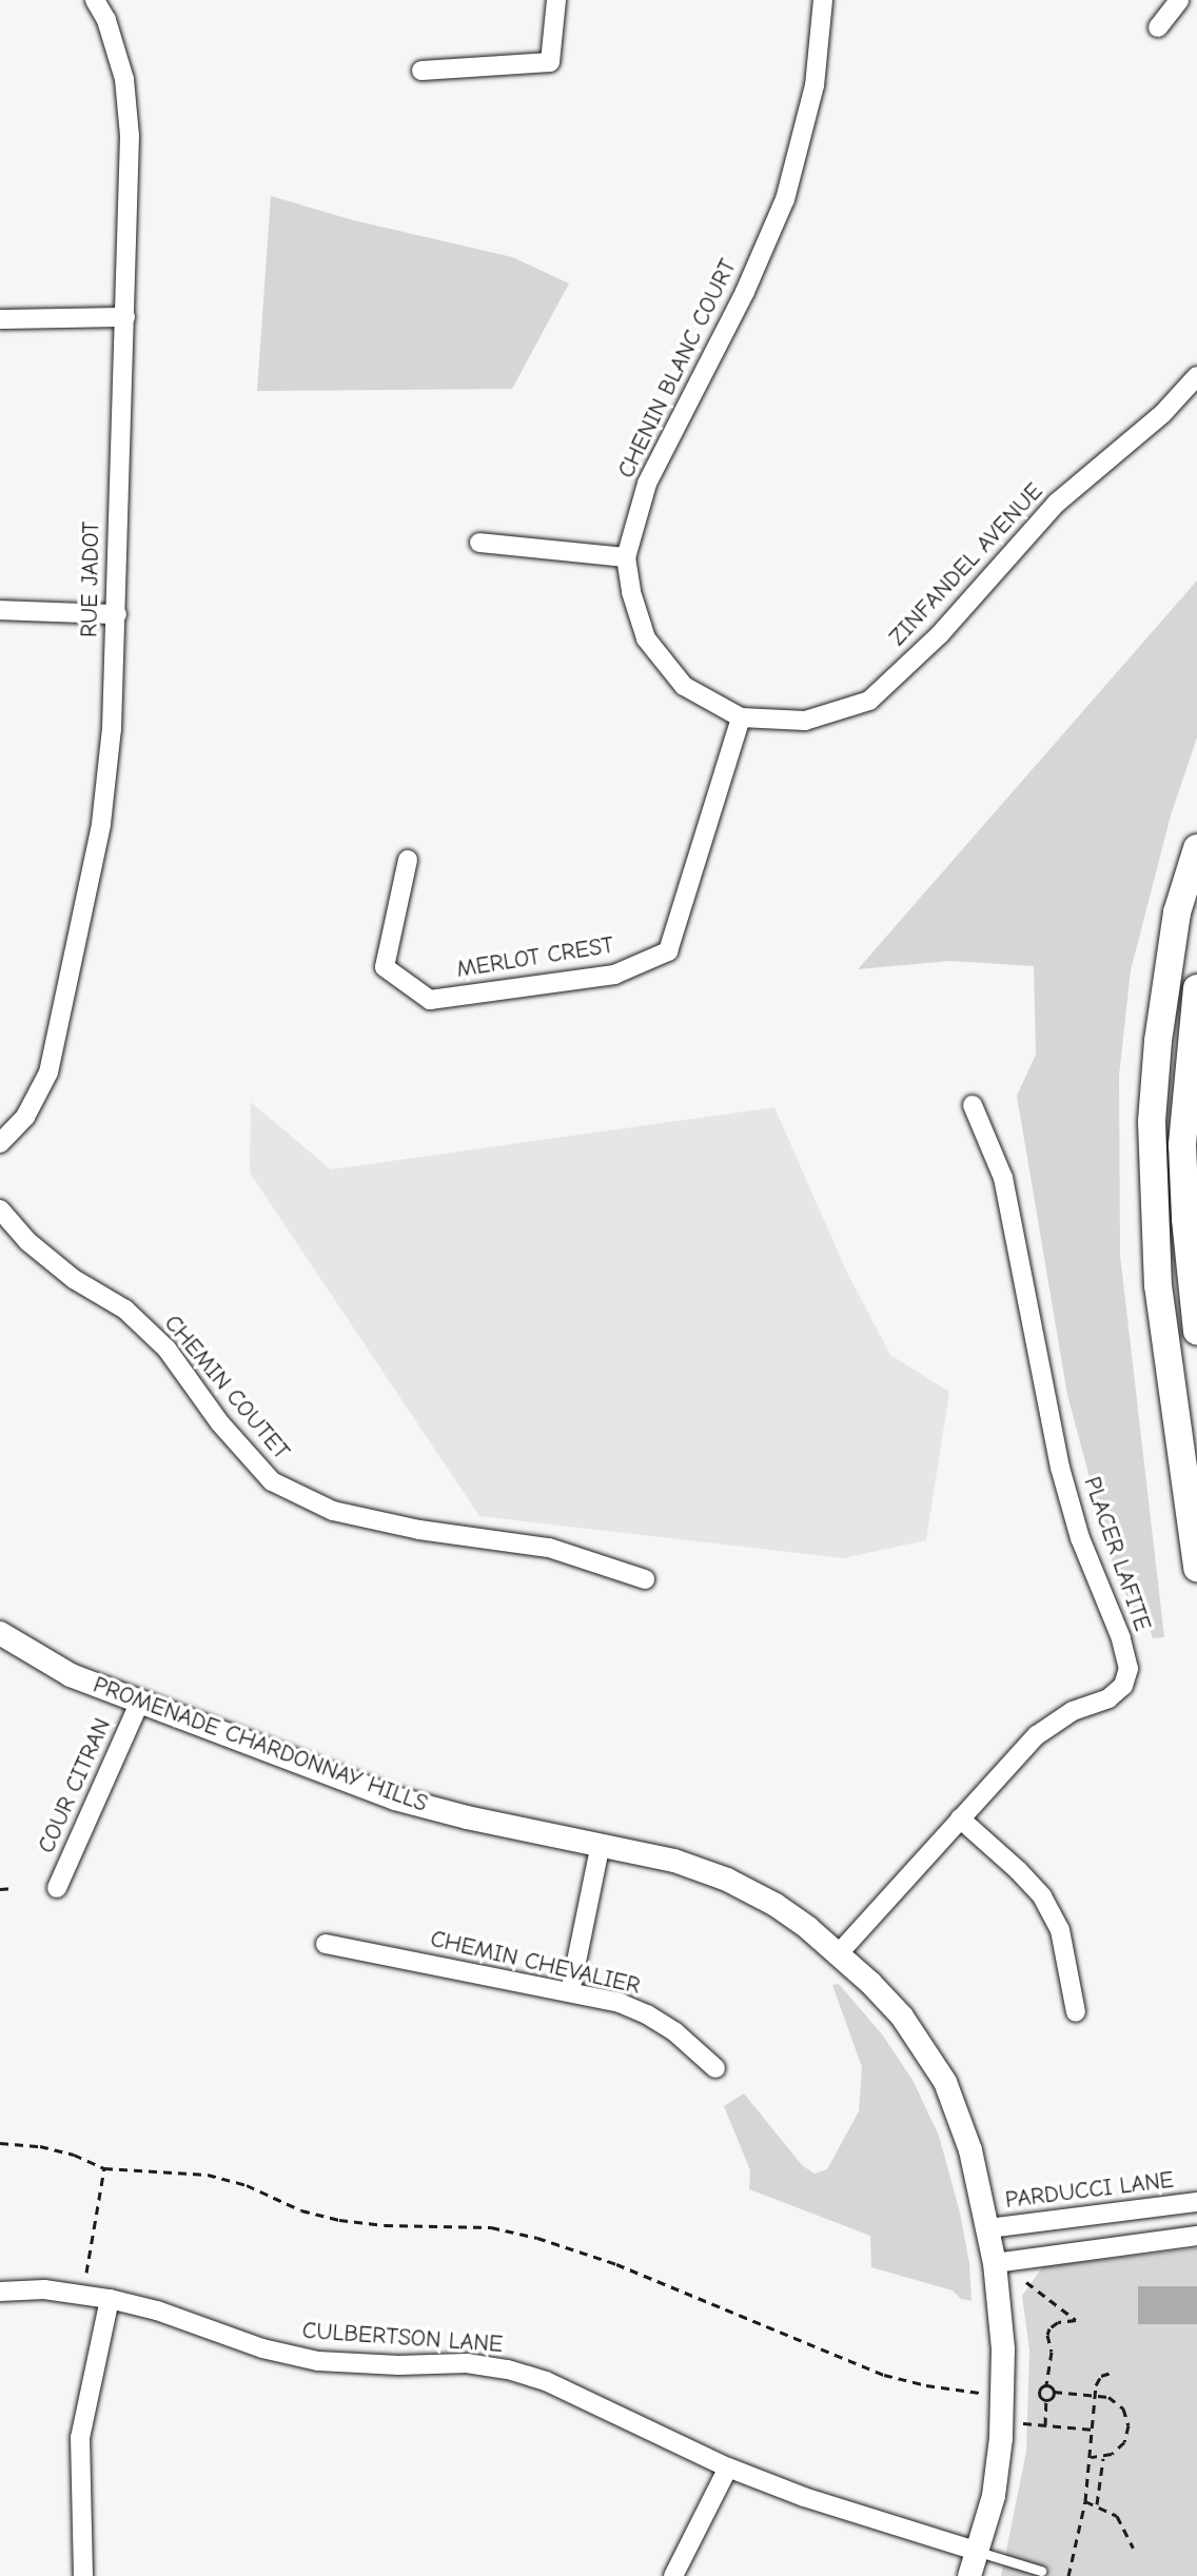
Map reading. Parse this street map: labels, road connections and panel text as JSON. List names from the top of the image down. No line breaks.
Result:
{"streets":{"street":["CHENIN BLANC COURT","ZINFANDEL AVENUE","RUE JADOT","MERLOT CREST","CHEMIN COUTET","PLACER LAFITE","PROMENADE CHARDONNAY HILLS","COUR CITRAN","CHEMIN CHEVALIER","PARDUCCI LANE","CULBERTSON LANE"]},"crossings":[["CHENIN BLANC COURT","ZINFANDEL AVENUE"],["CHENIN BLANC COURT","MERLOT CREST"],["ZINFANDEL AVENUE","MERLOT CREST"],["PLACER LAFITE","PROMENADE CHARDONNAY HILLS"],["PROMENADE CHARDONNAY HILLS","COUR CITRAN"],["PROMENADE CHARDONNAY HILLS","PARDUCCI LANE"],["PROMENADE CHARDONNAY HILLS","CULBERTSON LANE"]]}
